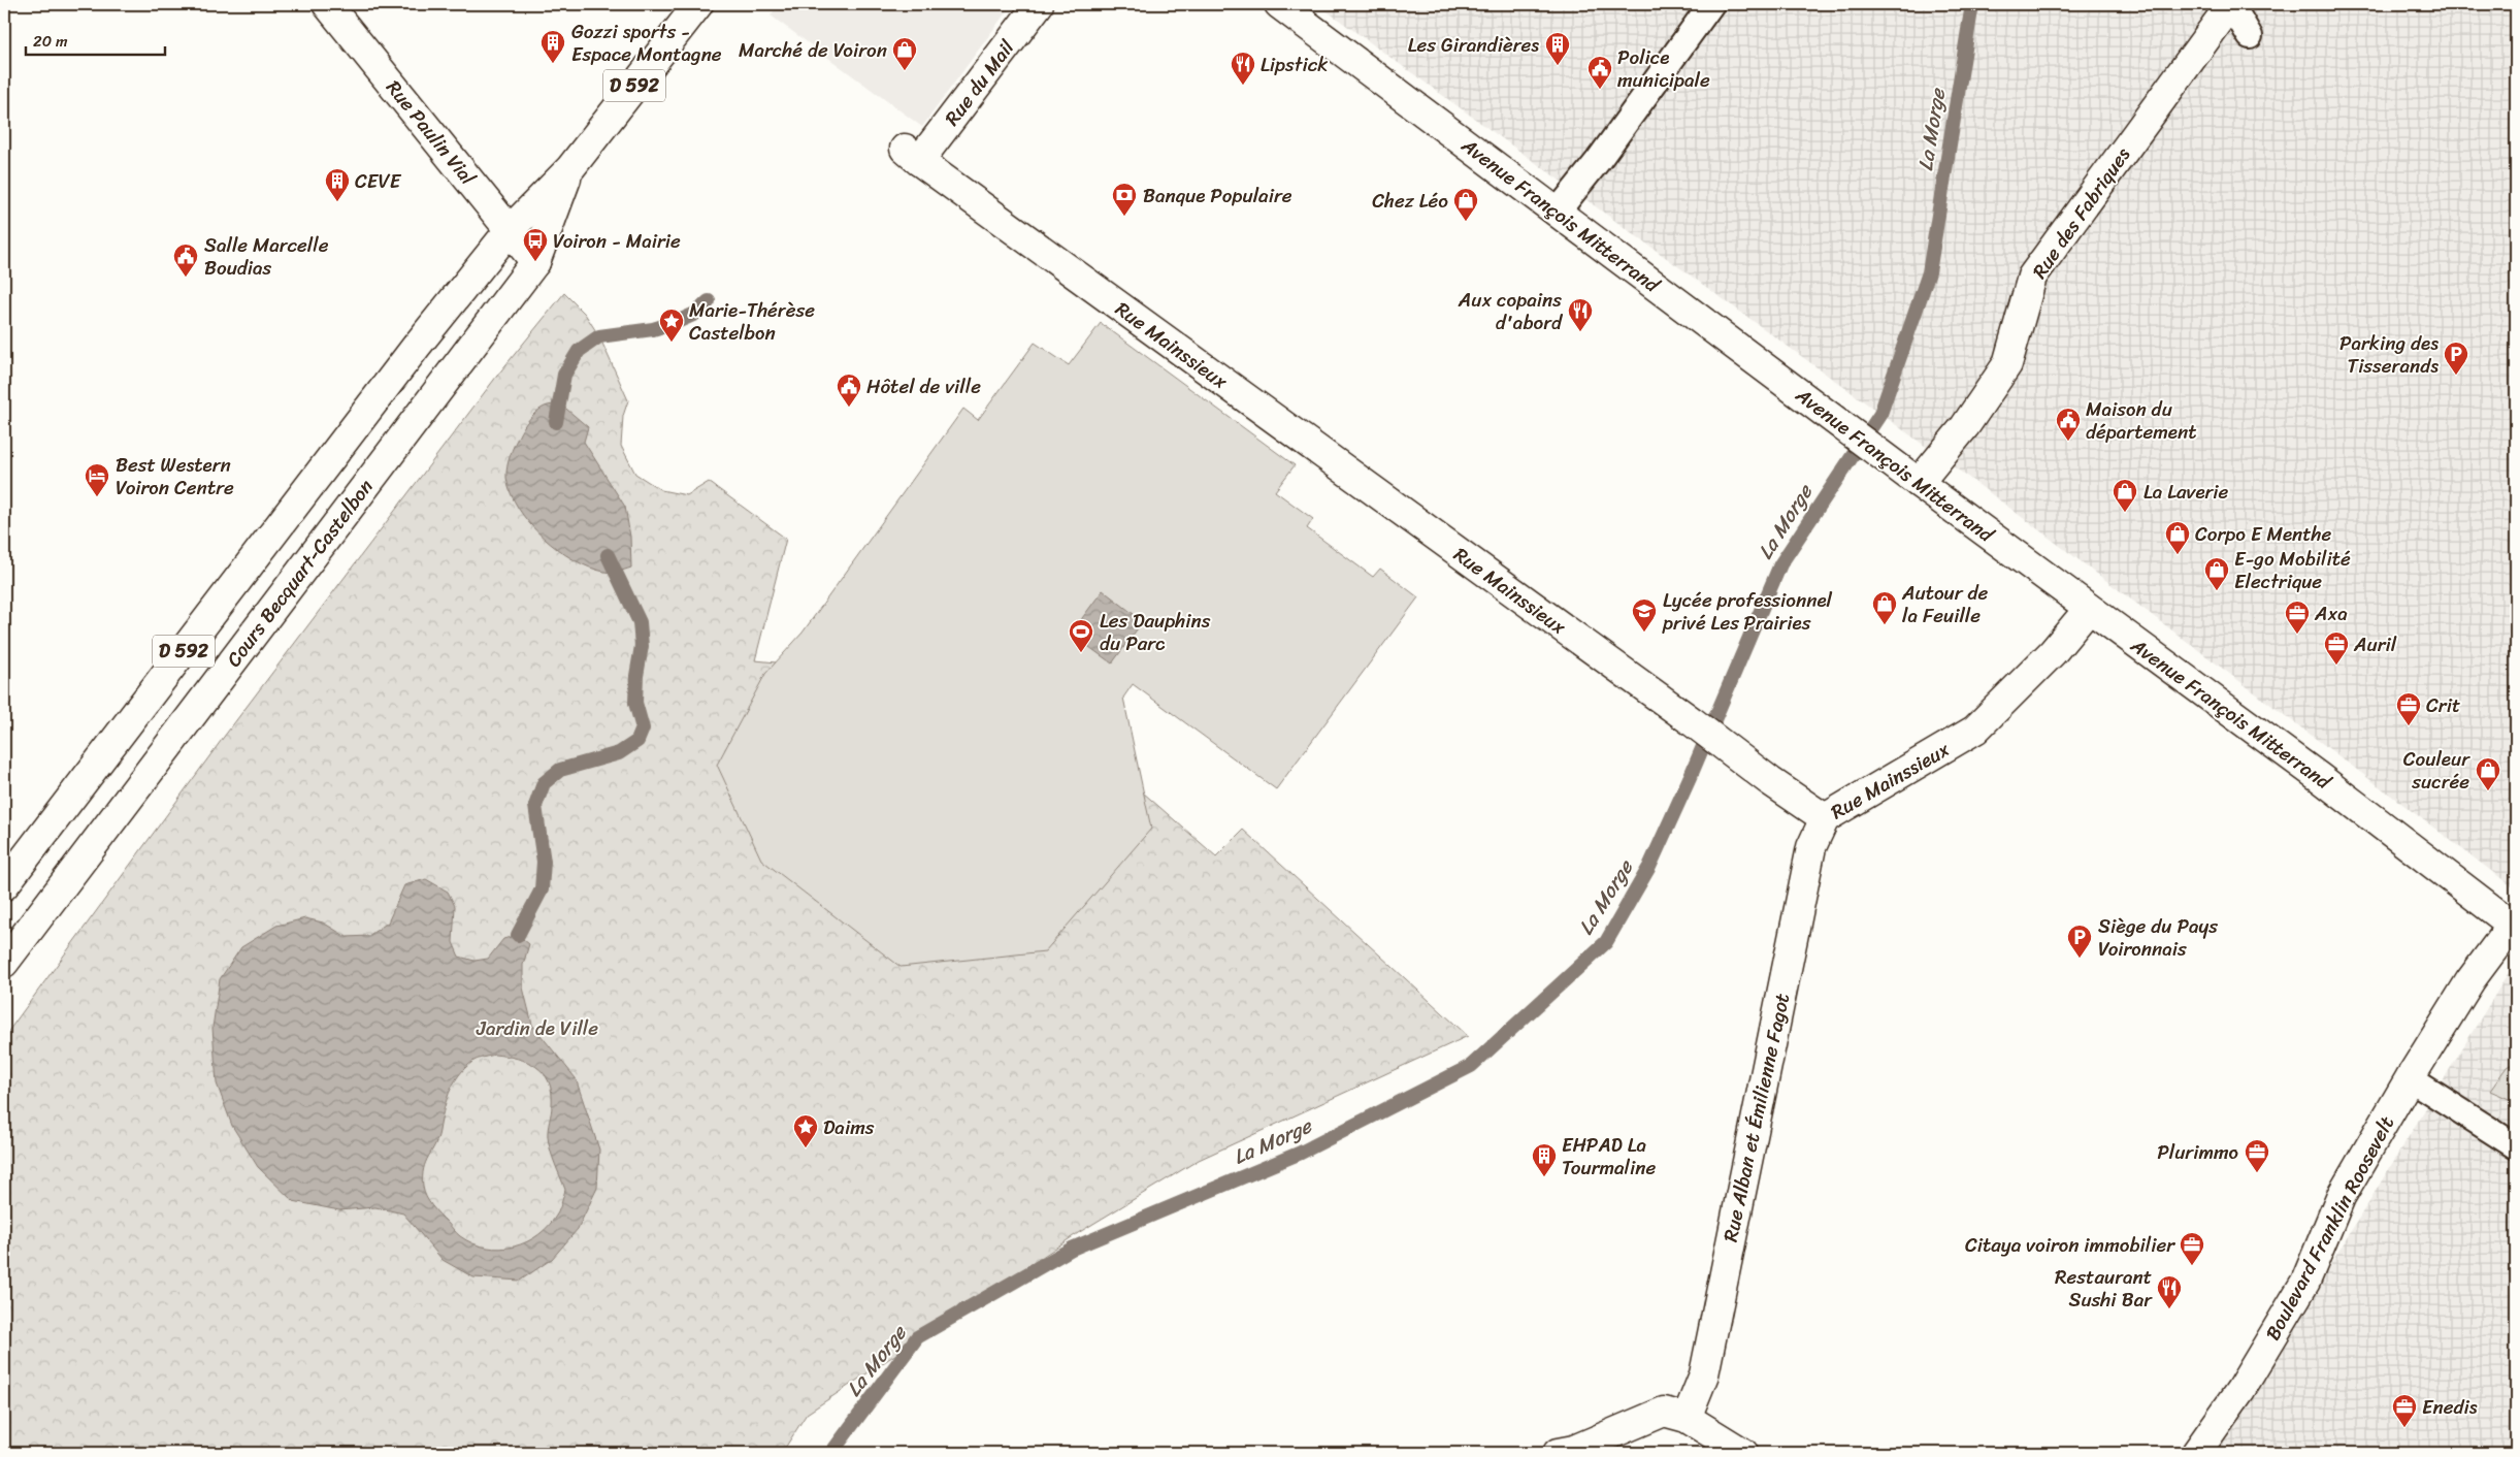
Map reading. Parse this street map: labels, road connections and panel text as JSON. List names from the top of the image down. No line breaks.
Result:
{"streets":{"street":["Rue du Mail","D 592","Rue Paulin Vial","Rue des Fabriques","Avenue François Mitterrand","Rue Mainssieux","Cours Becquart-Castelbon","Rue Alban et Émilienne Fagot","Boulevard Franklin Roosevelt"]},"crossings":[["Rue du Mail","Rue Mainssieux"],["Rue Paulin Vial","Cours Becquart-Castelbon"],["Rue des Fabriques","Avenue François Mitterrand"],["Avenue François Mitterrand","Rue Mainssieux"],["Avenue François Mitterrand","Boulevard Franklin Roosevelt"],["Rue Mainssieux","Rue Alban et Émilienne Fagot"]],"water":["La Morge"],"parks":["Jardin de Ville"],"places":{"building":["Gozzi sports - Espace Montagne","Les Girandières","CEVE","EHPAD La Tourmaline"],"shop":["Marché de Voiron","Chez Léo","La Laverie","Corpo E Menthe","E-go Mobilité Electrique","Autour de la Feuille","Couleur sucrée"],"restaurant":["Lipstick","Aux copains d'abord","Restaurant Sushi Bar"],"public building":["Police municipale","Salle Marcelle Boudias","Hôtel de ville","Maison du département"],"bank":["Banque Populaire"],"bus stop":["Voiron - Mairie"],"place":["Marie-Thérèse Castelbon","Daims"],"parking":["Parking des Tisserands","Siège du Pays Voironnais"],"hotel":["Best Western Voiron Centre"],"school or university":["Lycée professionnel privé Les Prairies"],"office":["Axa","Auril","Crit","Plurimmo","Citaya voiron immobilier","Enedis"],"sports":["Les Dauphins du Parc"]},"scale_bar":"20 m"}
